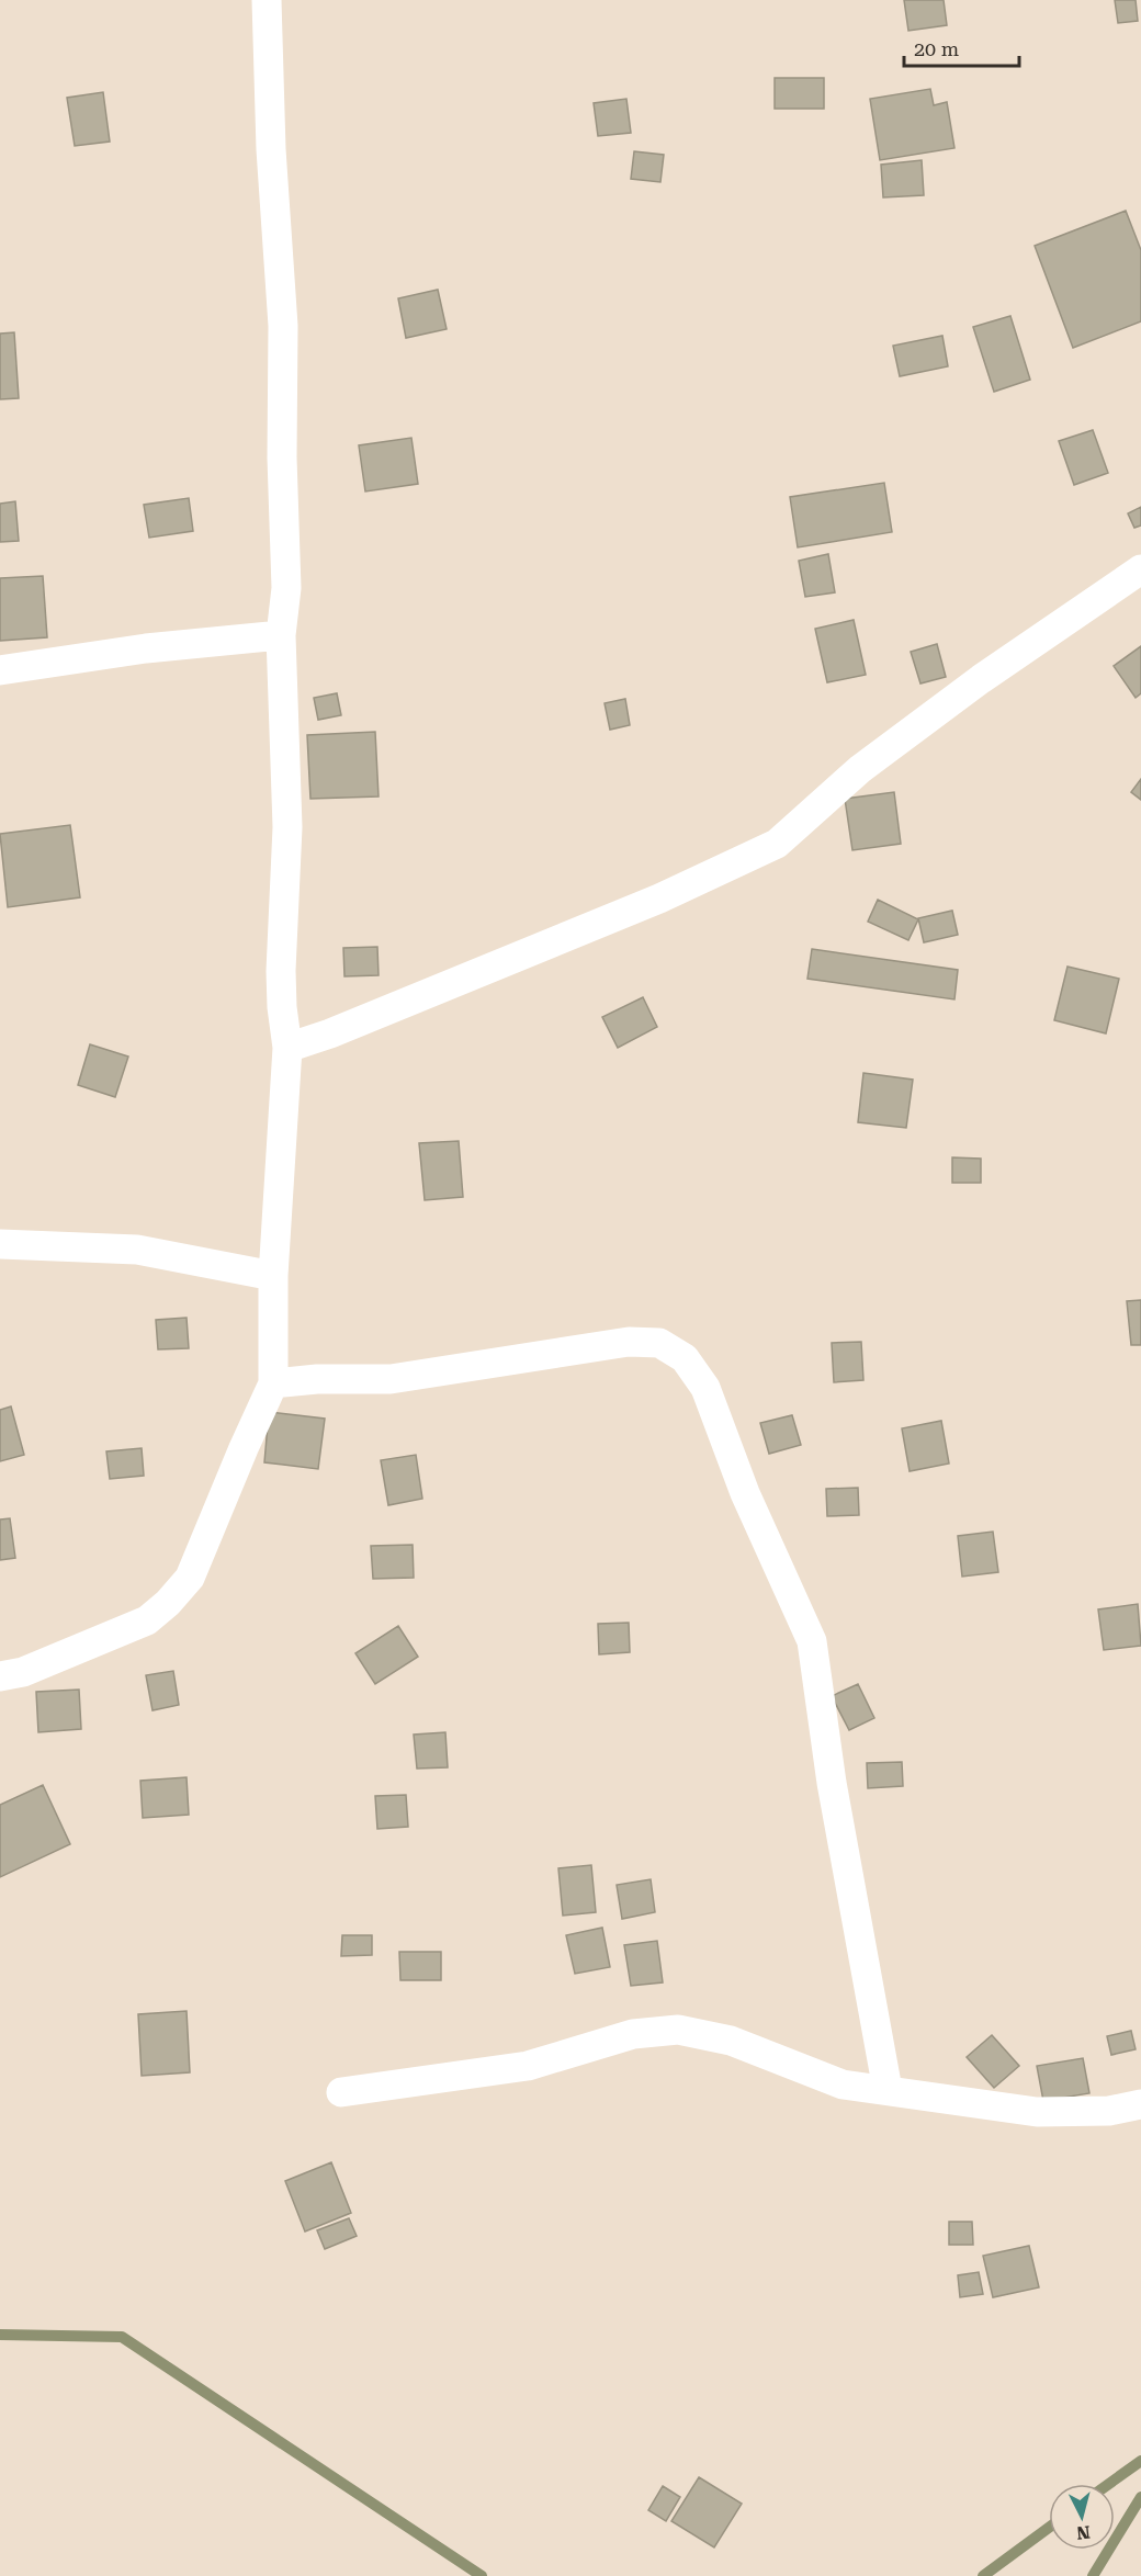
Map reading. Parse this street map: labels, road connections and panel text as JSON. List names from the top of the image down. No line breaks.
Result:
{"scale_bar":"20 m","north":"bottom"}
